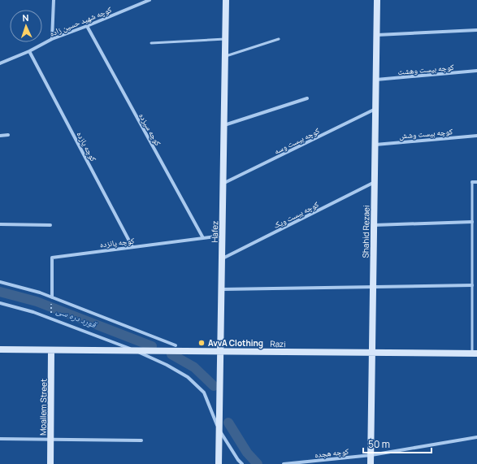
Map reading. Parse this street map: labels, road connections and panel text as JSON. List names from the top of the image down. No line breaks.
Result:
{"streets":{"street":["کوچه شهید حسین زاده","کوچه بیست وهشت","کوچه سیزده","کوچه بیست وشش","کوچه بیست وسه","کوچه یازده","کوچه بیست ویک","Hafez","Shahid Rezaei","کوچه پانزده","Razi","Moallem Street","کوچه هجده"]},"crossings":[["کوچه شهید حسین زاده","کوچه سیزده"],["کوچه شهید حسین زاده","کوچه یازده"],["کوچه بیست وهشت","Shahid Rezaei"],["کوچه سیزده","کوچه پانزده"],["کوچه بیست وشش","Shahid Rezaei"],["کوچه بیست وسه","Hafez"],["کوچه بیست وسه","Shahid Rezaei"],["کوچه یازده","کوچه پانزده"],["کوچه بیست ویک","Hafez"],["کوچه بیست ویک","Shahid Rezaei"],["Hafez","کوچه پانزده"],["Hafez","Razi"],["Shahid Rezaei","Razi"],["Shahid Rezaei","کوچه هجده"],["Razi","Moallem Street"]],"water":["قورد دره سی"],"places":["AvvA Clothing"],"scale_bar":"50 m","north":"top"}
